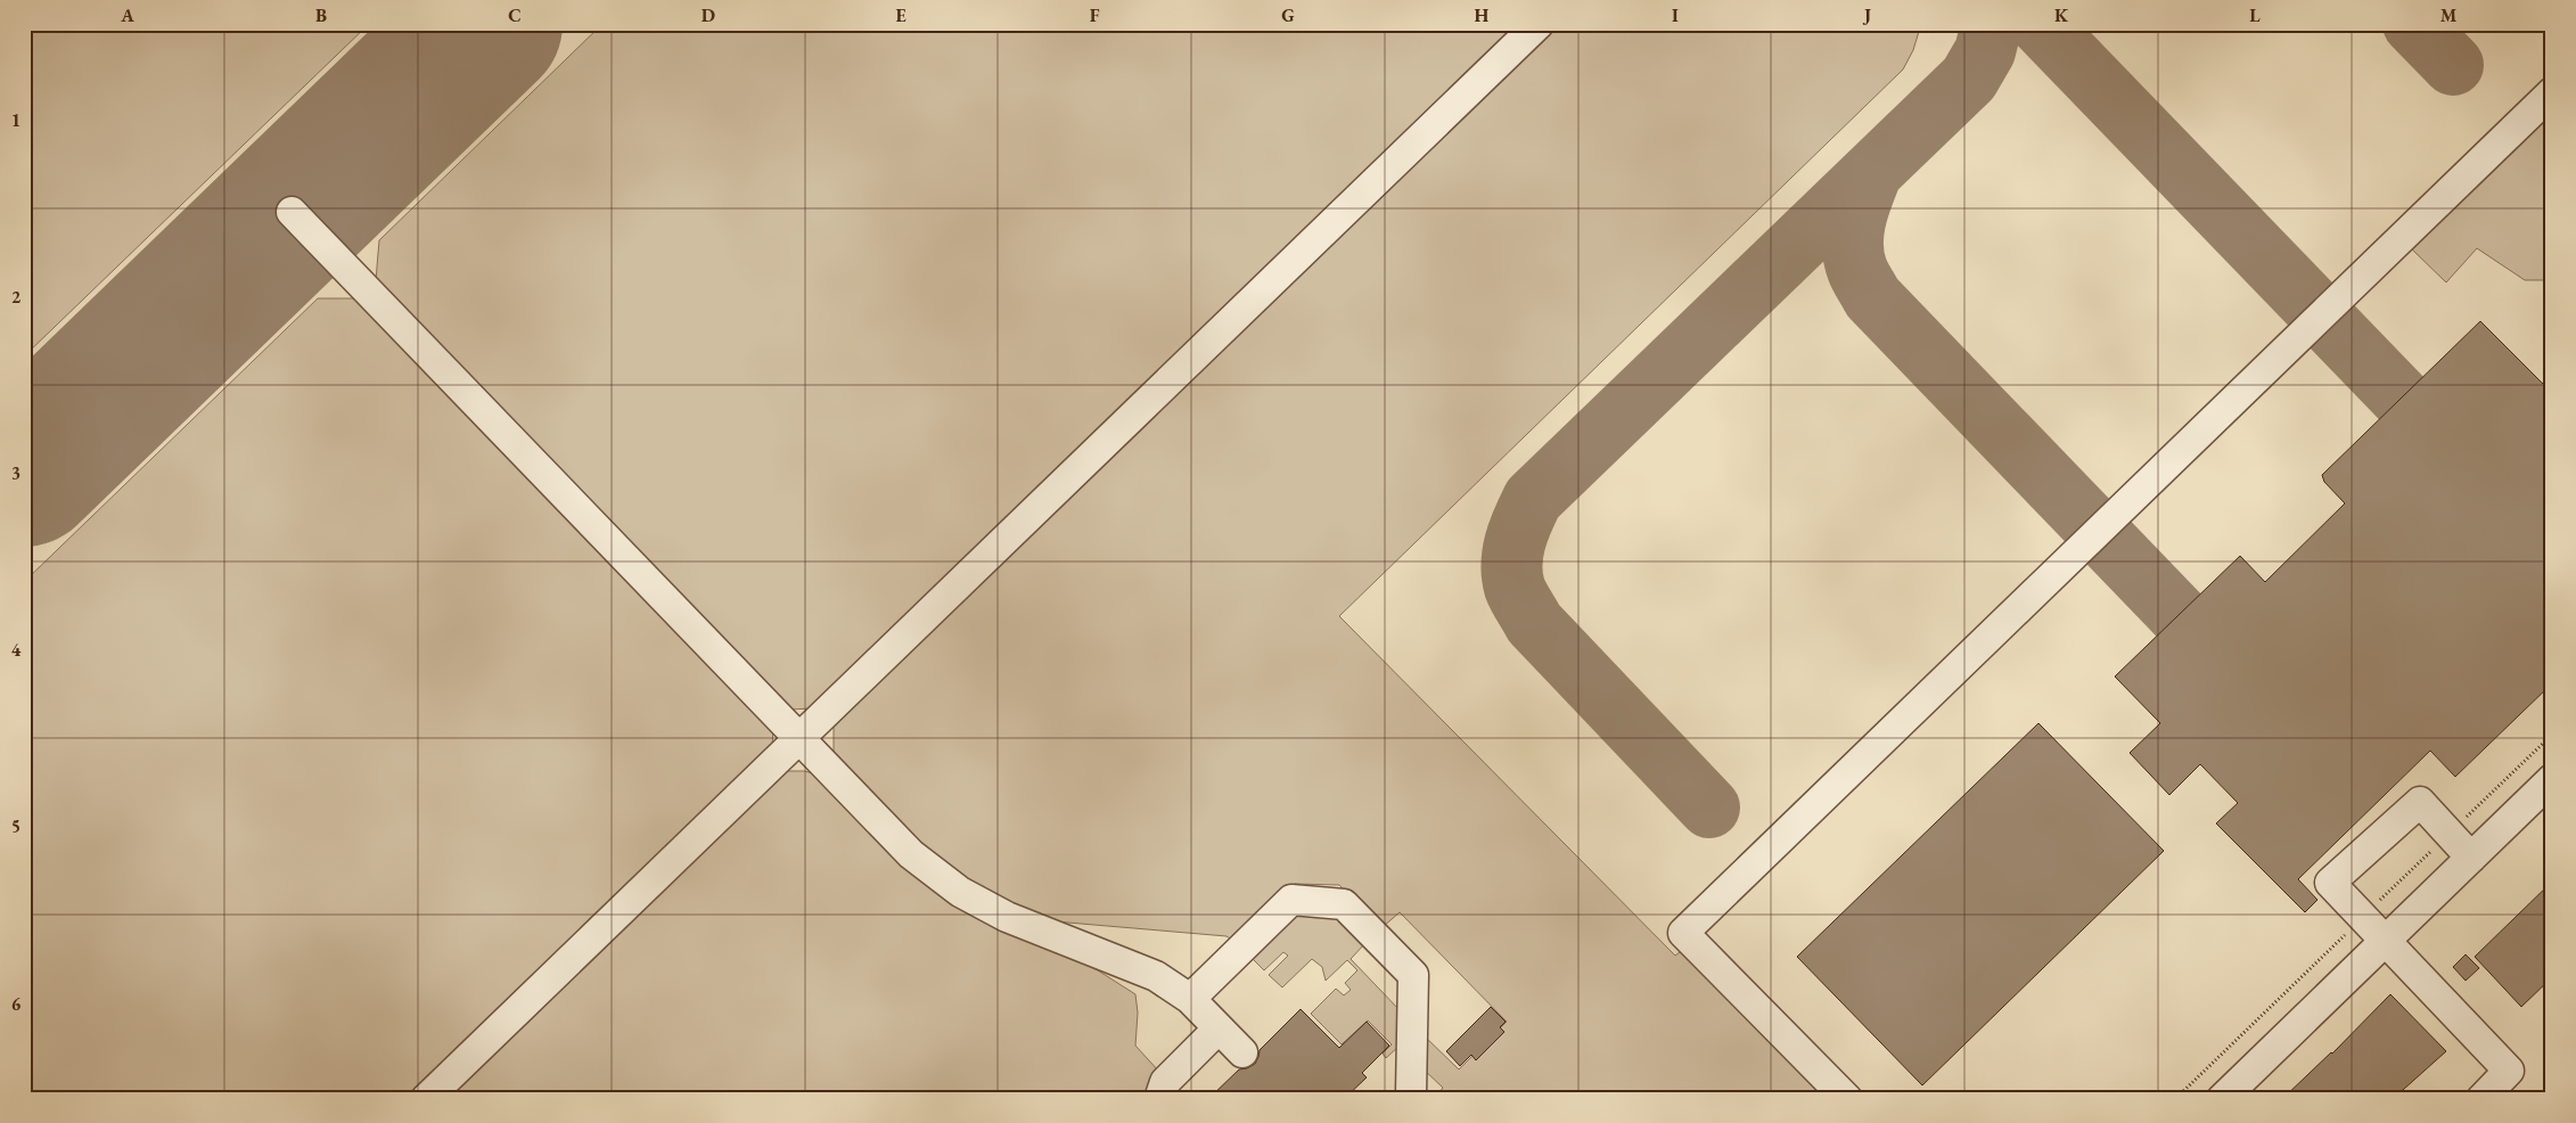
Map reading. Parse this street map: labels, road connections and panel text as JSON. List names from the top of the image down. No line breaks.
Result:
{"grid":{"columns":["A","B","C","D","E","F","G","H","I","J","K","L","M"],"rows":["1","2","3","4","5","6"]}}
